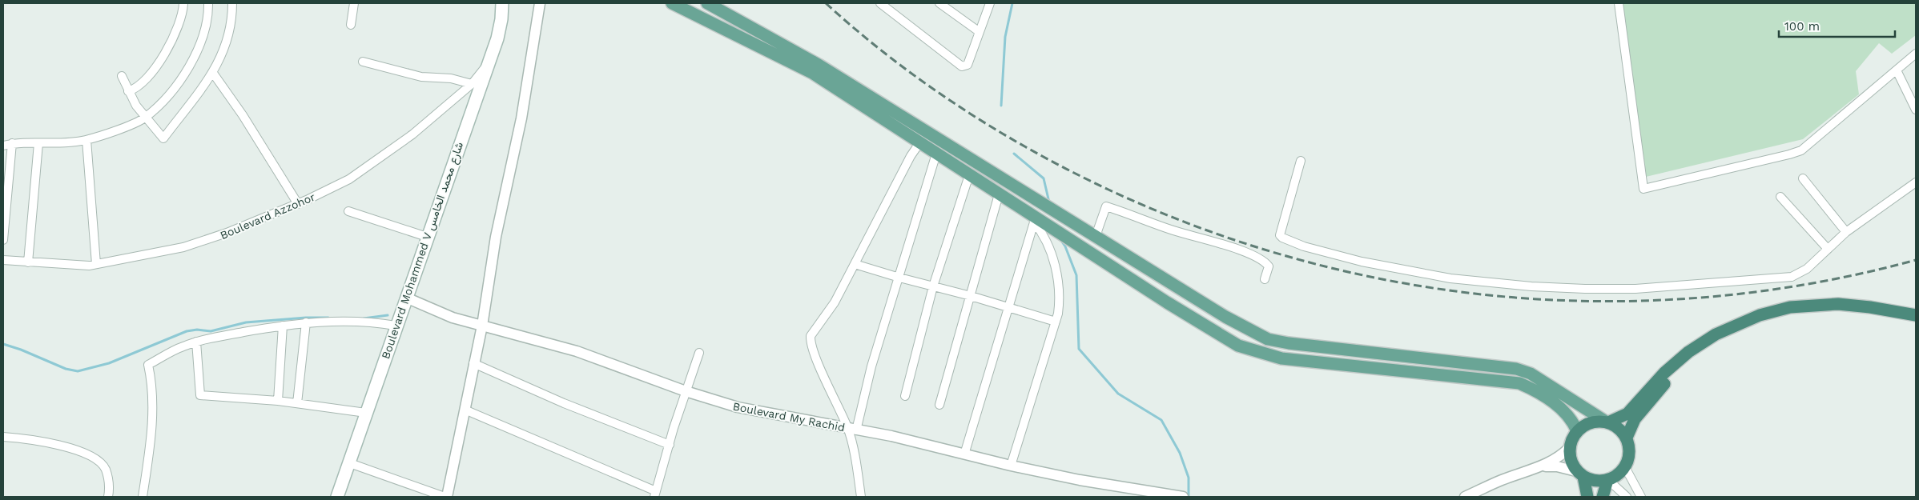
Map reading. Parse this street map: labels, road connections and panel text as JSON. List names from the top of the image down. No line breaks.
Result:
{"streets":{"main road":["Boulevard Mohammed V شارع محمد الخامس"],"street":["Boulevard Azzohor","Boulevard My Rachid"]},"crossings":[["Boulevard Azzohor","Boulevard Mohammed V شارع محمد الخامس"],["Boulevard Mohammed V شارع محمد الخامس","Boulevard My Rachid"]],"scale_bar":"100 m"}
